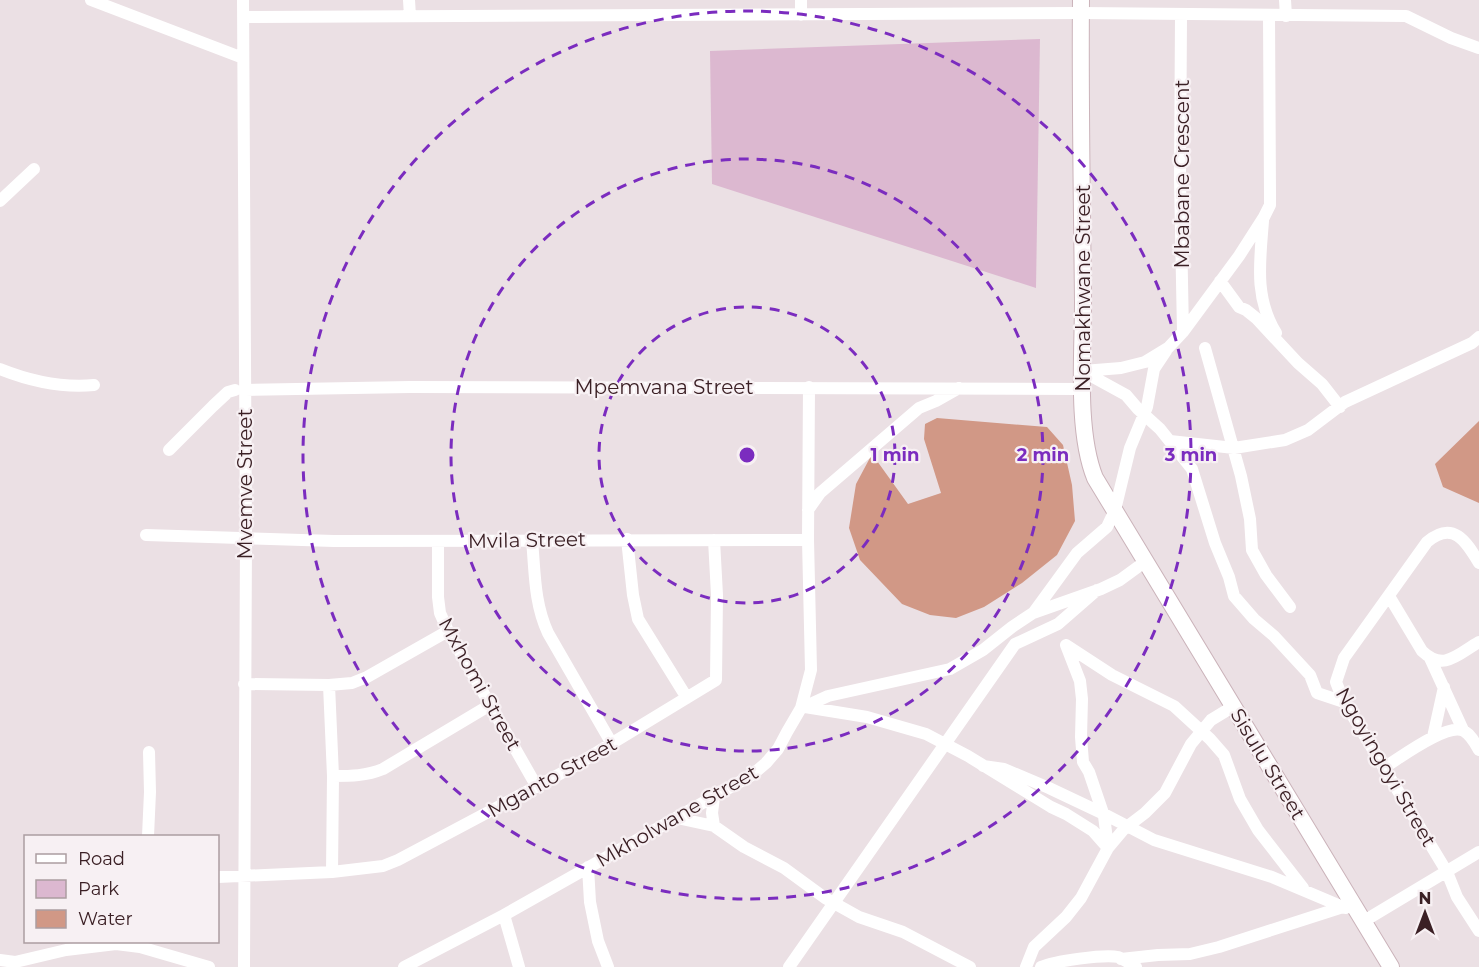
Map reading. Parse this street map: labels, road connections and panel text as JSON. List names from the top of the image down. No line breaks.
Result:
{"streets":{"street":["Mbabane Crescent","Nomakhwane Street","Mpemvana Street","Mvemve Street","Mvila Street","Mxhomi Street","Sisulu Street","Ngoyingoyi Street","Mganto Street","Mkholwane Street"]},"crossings":[["Mbabane Crescent","Nomakhwane Street"],["Nomakhwane Street","Mpemvana Street"],["Nomakhwane Street","Sisulu Street"],["Mpemvana Street","Mvemve Street"],["Mpemvana Street","Mkholwane Street"],["Mvemve Street","Mvila Street"],["Mvemve Street","Mganto Street"],["Mvila Street","Mxhomi Street"],["Mvila Street","Mganto Street"],["Mvila Street","Mkholwane Street"],["Mxhomi Street","Mganto Street"]],"legend":["Road","Park","Water"],"north":"top","rings":["1 min","2 min","3 min"]}
